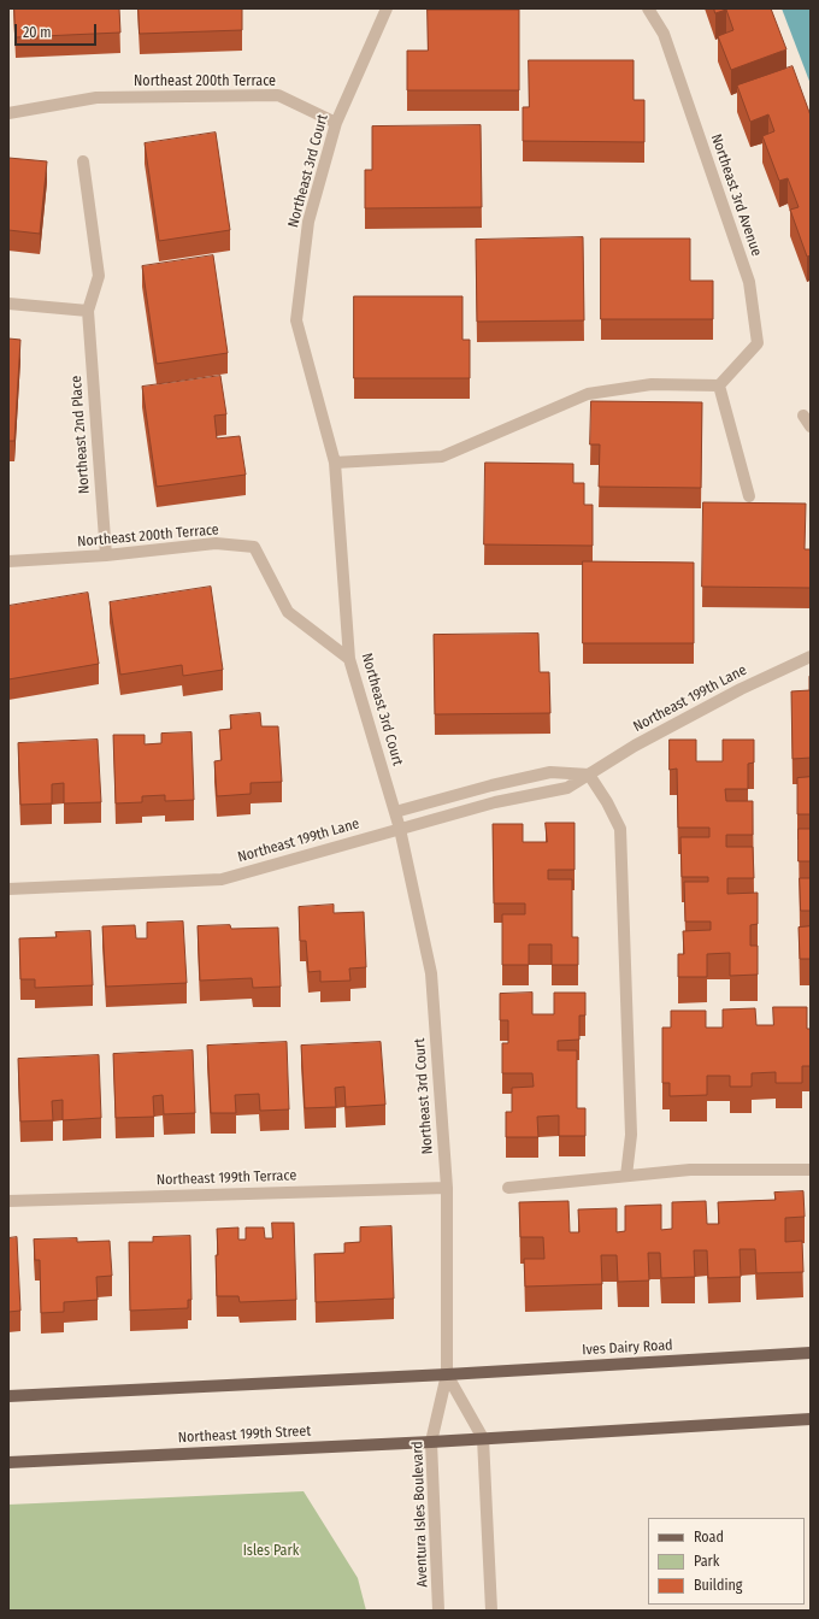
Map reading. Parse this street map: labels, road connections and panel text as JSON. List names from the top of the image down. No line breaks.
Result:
{"streets":{"main road":["Ives Dairy Road","Northeast 199th Street"],"street":["Northeast 200th Terrace","Northeast 3rd Court","Northeast 3rd Avenue","Northeast 2nd Place","Northeast 199th Lane","Northeast 199th Terrace","Aventura Isles Boulevard"]},"crossings":[["Northeast 200th Terrace","Northeast 3rd Court"],["Northeast 200th Terrace","Northeast 2nd Place"],["Northeast 3rd Court","Northeast 199th Lane"],["Northeast 3rd Court","Northeast 199th Terrace"],["Northeast 3rd Court","Ives Dairy Road"],["Northeast 3rd Court","Aventura Isles Boulevard"],["Ives Dairy Road","Aventura Isles Boulevard"],["Northeast 199th Street","Aventura Isles Boulevard"]],"parks":["Isles Park"],"legend":["Road","Park","Building"],"scale_bar":"20 m"}
